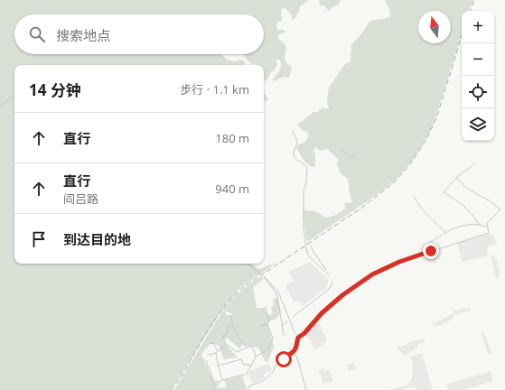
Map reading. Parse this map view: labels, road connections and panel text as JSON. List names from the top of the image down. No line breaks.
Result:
{"north":"top","page":{"map_buttons":["+","−"],"search":"搜索地点","heading":["14 分钟","步行 · 1.1 km"],"list":[["直行","180 m"],["直行","阎吕路","940 m"],"到达目的地"]}}
